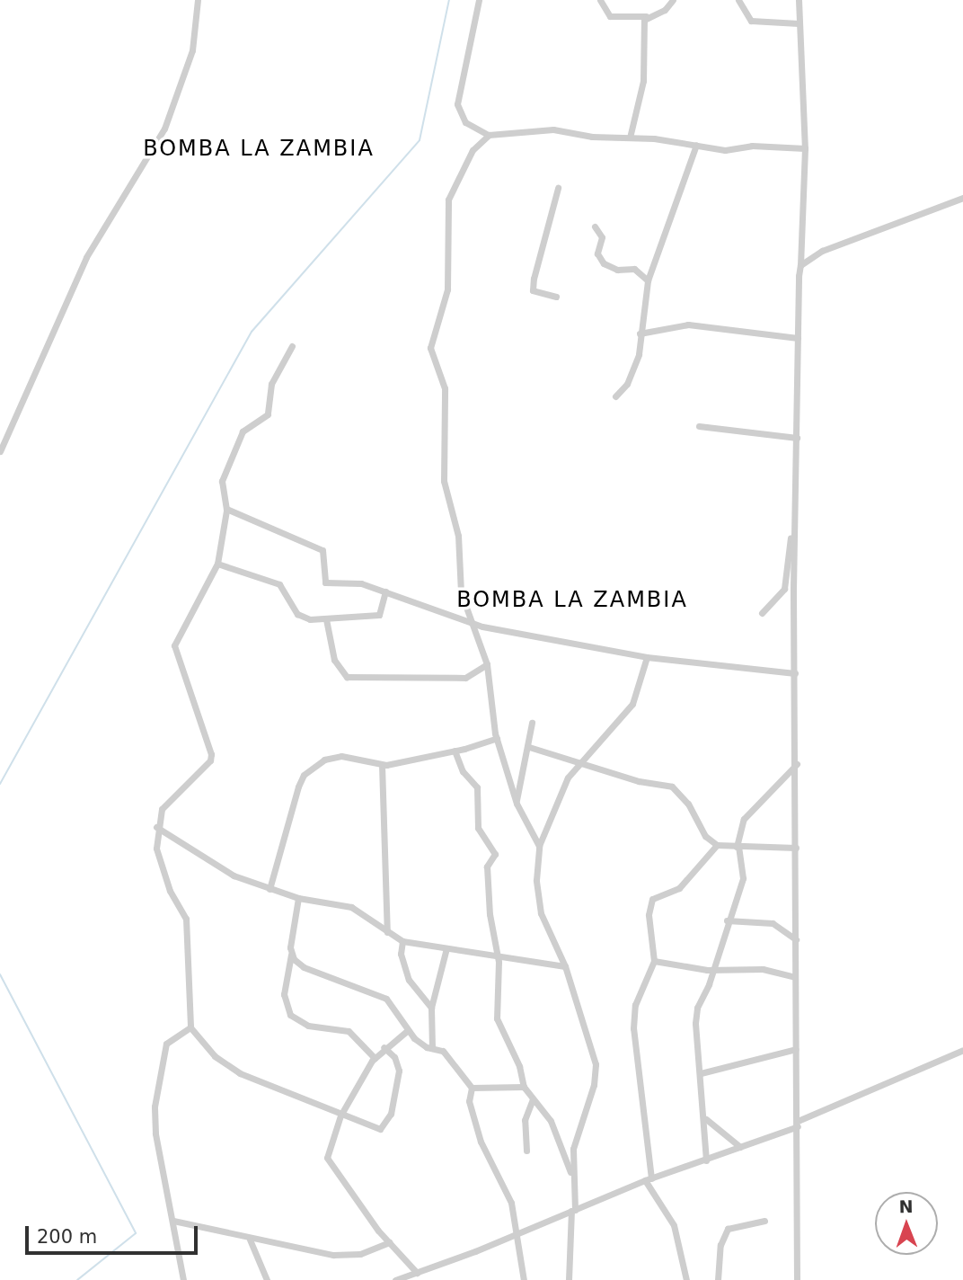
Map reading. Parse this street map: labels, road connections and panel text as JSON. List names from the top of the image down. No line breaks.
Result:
{"districts":["BOMBA LA ZAMBIA","BOMBA LA ZAMBIA"],"scale_bar":"200 m","north":"top"}
